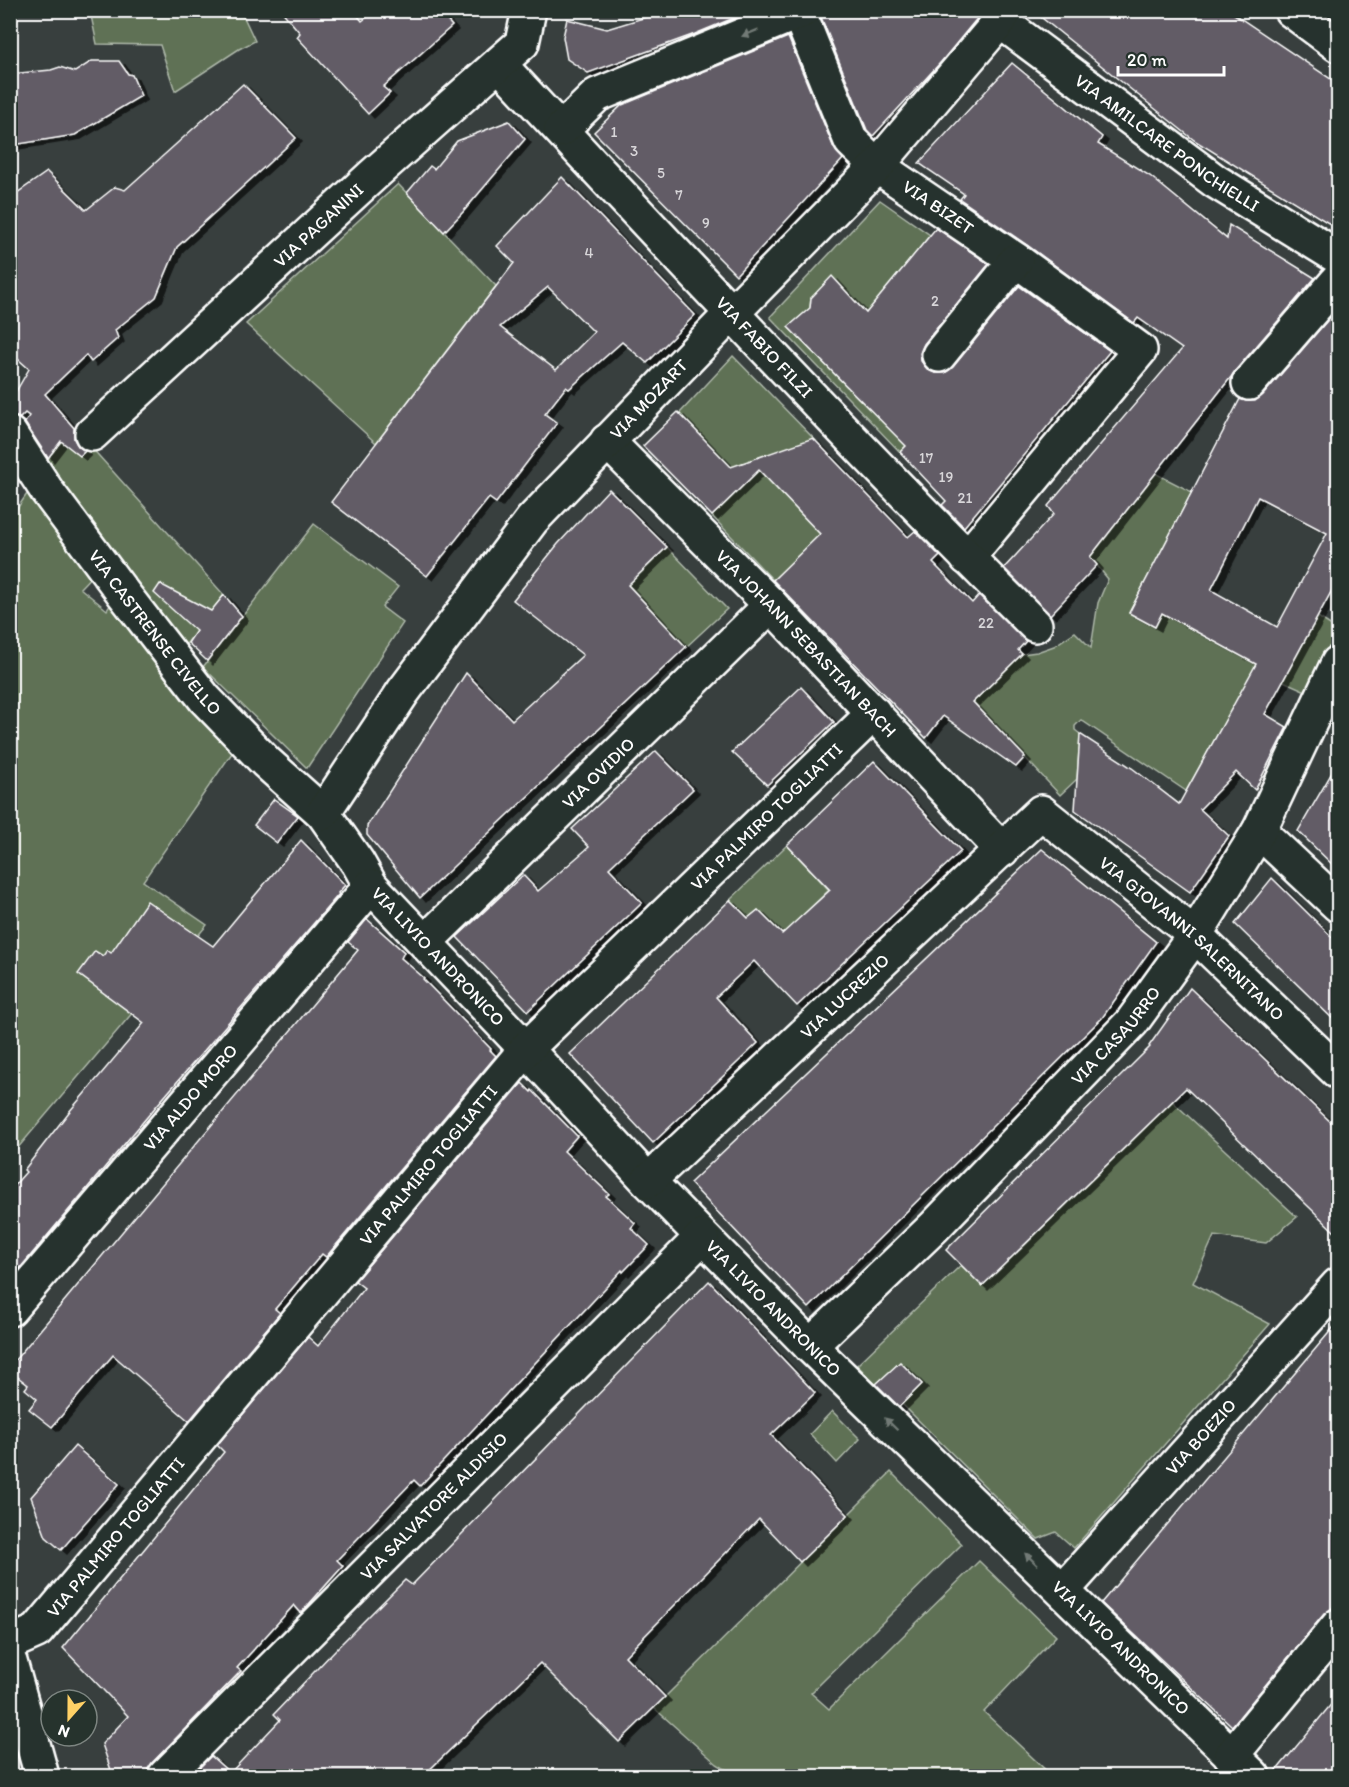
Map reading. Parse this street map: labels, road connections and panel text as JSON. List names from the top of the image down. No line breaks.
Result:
{"streets":{"street":["VIA AMILCARE PONCHIELLI","VIA BIZET","VIA PAGANINI","VIA FABIO FILZI","VIA MOZART","VIA CASTRENSE CIVELLO","VIA JOHANN SEBASTIAN BACH","VIA OVIDIO","VIA PALMIRO TOGLIATTI","VIA GIOVANNI SALERNITANO","VIA LIVIO ANDRONICO","VIA LUCREZIO","VIA CASAURRO","VIA ALDO MORO","VIA BOEZIO","VIA SALVATORE ALDISIO"]},"crossings":[["VIA AMILCARE PONCHIELLI","VIA MOZART"],["VIA BIZET","VIA FABIO FILZI"],["VIA BIZET","VIA MOZART"],["VIA PAGANINI","VIA FABIO FILZI"],["VIA FABIO FILZI","VIA MOZART"],["VIA MOZART","VIA CASTRENSE CIVELLO"],["VIA MOZART","VIA JOHANN SEBASTIAN BACH"],["VIA MOZART","VIA LIVIO ANDRONICO"],["VIA CASTRENSE CIVELLO","VIA LIVIO ANDRONICO"],["VIA JOHANN SEBASTIAN BACH","VIA OVIDIO"],["VIA JOHANN SEBASTIAN BACH","VIA PALMIRO TOGLIATTI"],["VIA JOHANN SEBASTIAN BACH","VIA LUCREZIO"],["VIA OVIDIO","VIA LIVIO ANDRONICO"],["VIA PALMIRO TOGLIATTI","VIA LIVIO ANDRONICO"],["VIA GIOVANNI SALERNITANO","VIA LUCREZIO"],["VIA GIOVANNI SALERNITANO","VIA CASAURRO"],["VIA LIVIO ANDRONICO","VIA LUCREZIO"],["VIA LIVIO ANDRONICO","VIA CASAURRO"],["VIA LIVIO ANDRONICO","VIA ALDO MORO"],["VIA LIVIO ANDRONICO","VIA BOEZIO"],["VIA LIVIO ANDRONICO","VIA SALVATORE ALDISIO"]],"house_numbers":["1","3","5","7","9","4","2","17","19","21","22"],"scale_bar":"20 m","north":"bottom"}
